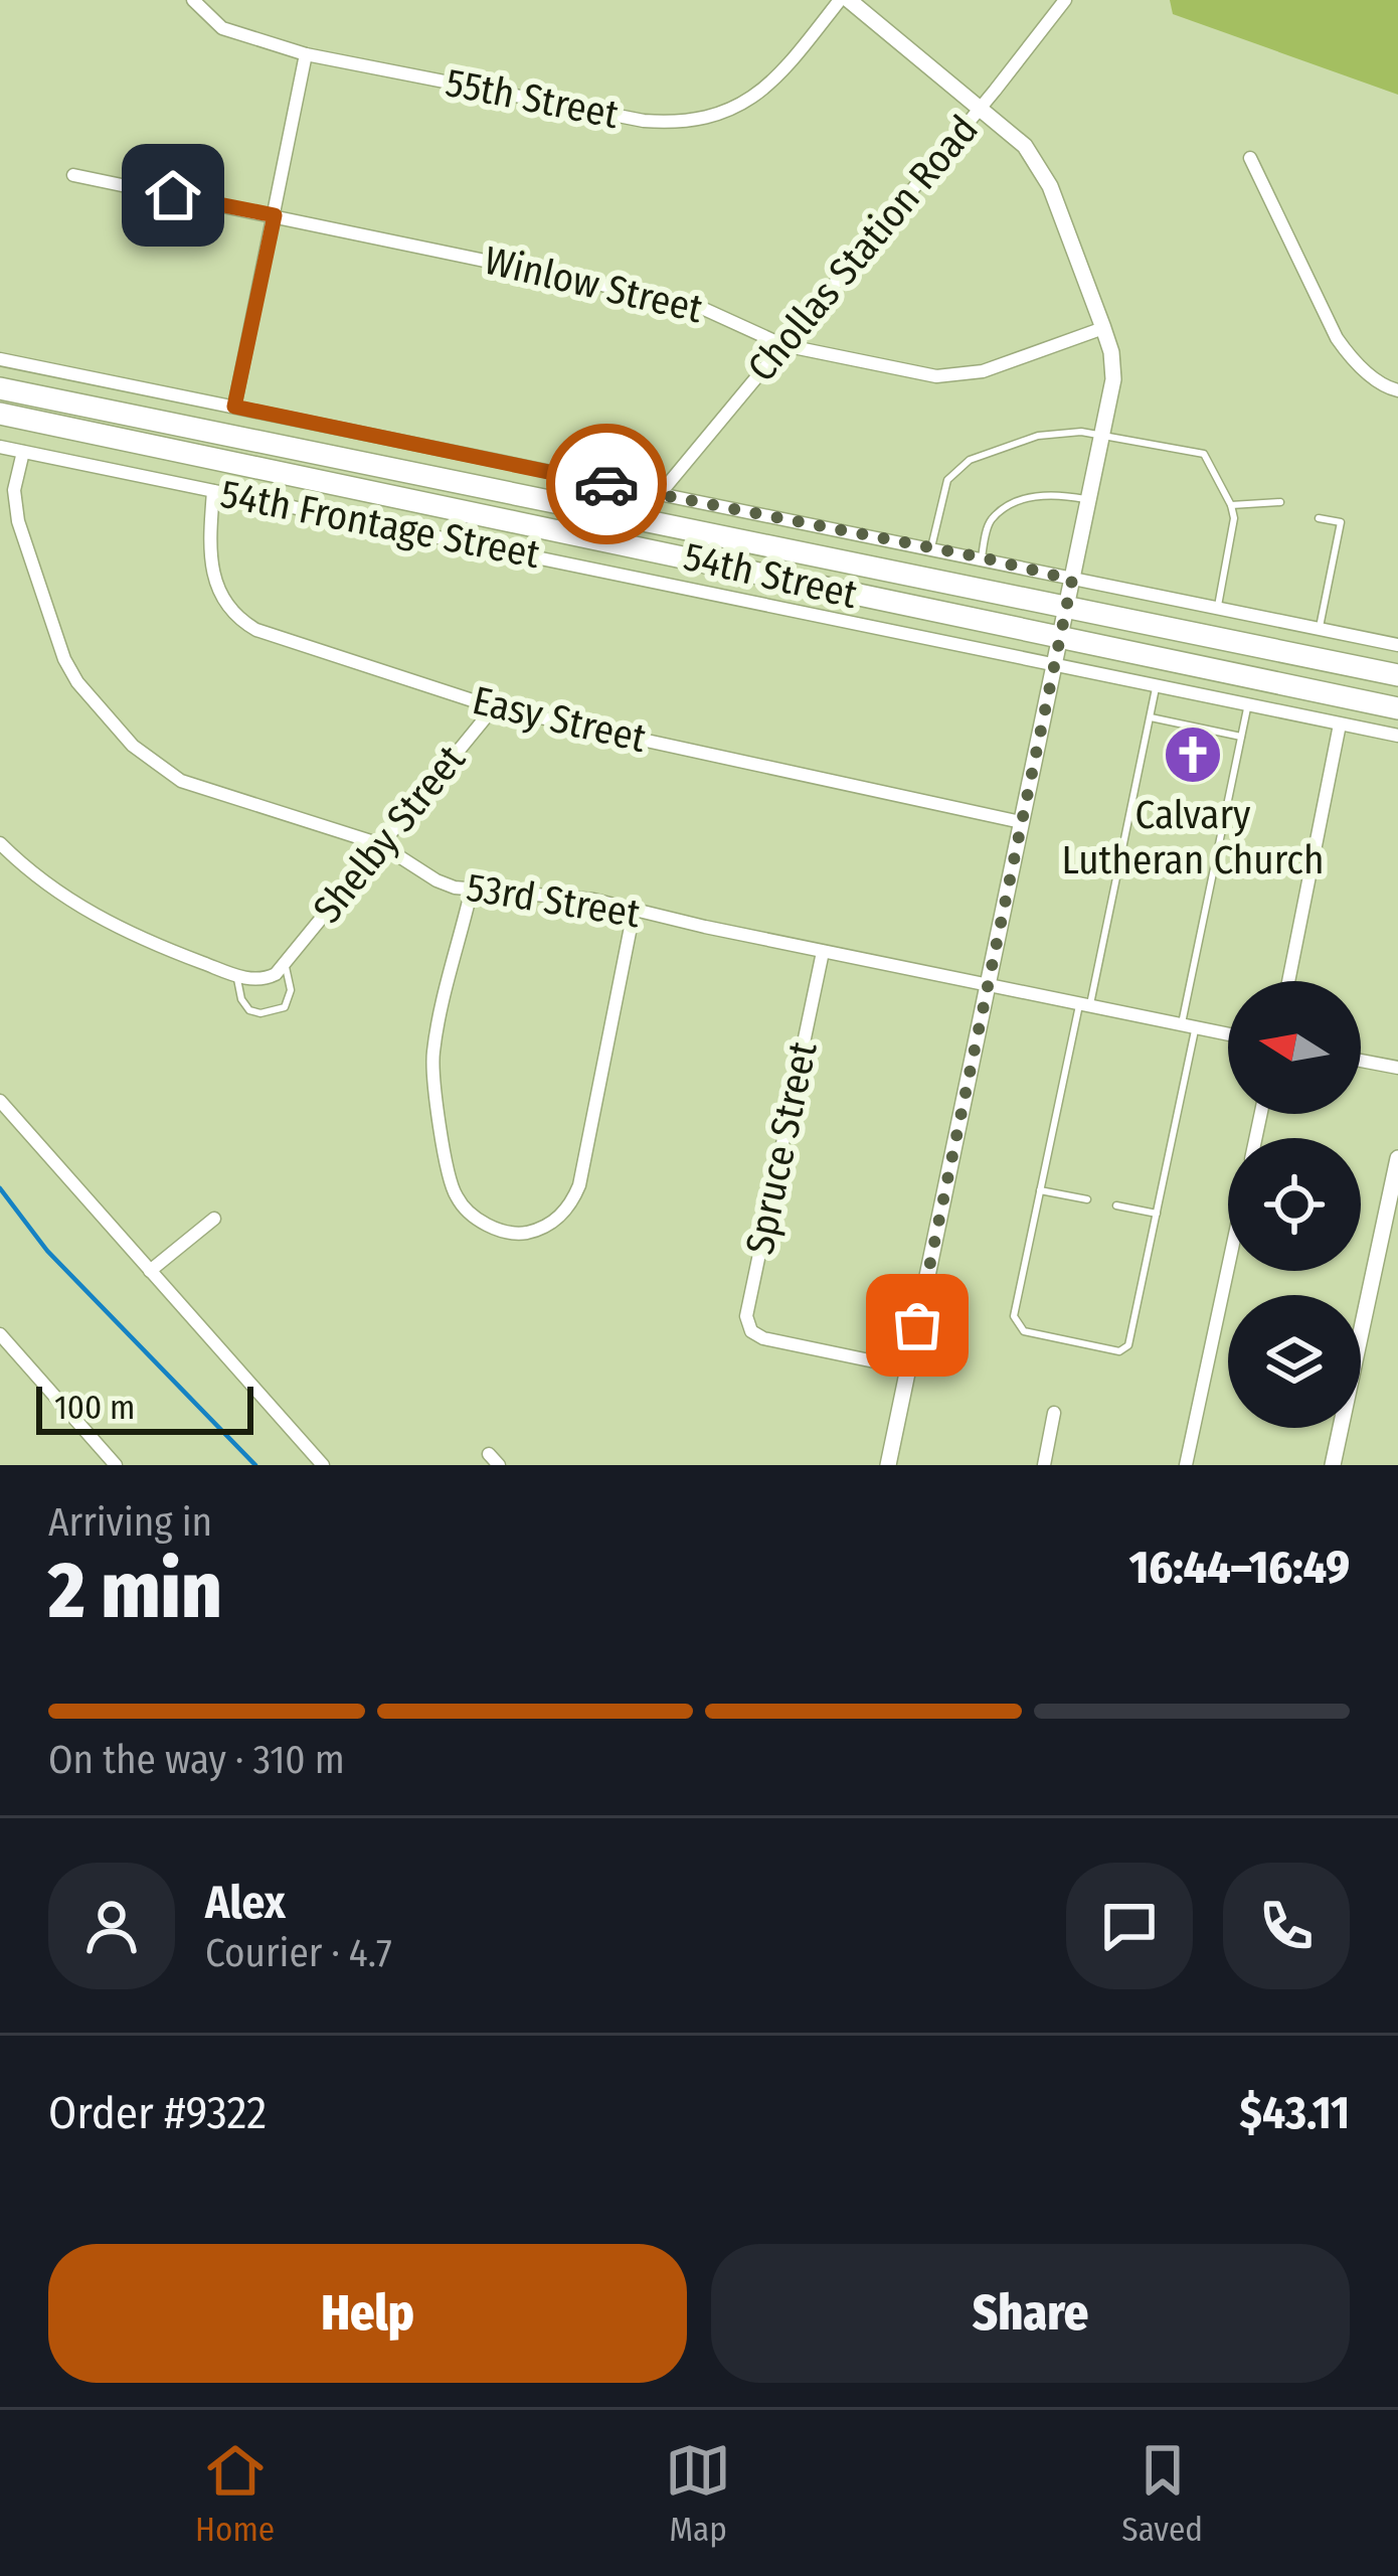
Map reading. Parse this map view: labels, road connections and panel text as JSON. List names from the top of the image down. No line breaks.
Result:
{"streets":{"main road":["54th Street"],"street":["55th Street","Chollas Station Road","Winlow Street","54th Frontage Street","Easy Street","Shelby Street","53rd Street","Spruce Street"]},"crossings":[["Chollas Station Road","Winlow Street"],["54th Frontage Street","Easy Street"],["54th Frontage Street","53rd Street"],["Easy Street","Shelby Street"],["Shelby Street","53rd Street"],["53rd Street","Spruce Street"]],"places":{"church":["Calvary Lutheran Church"]},"scale_bar":"100 m","north":"left","page":{"scale":"100 m","heading":["2 min","Arriving in","16:44–16:49"],"panel":["Alex","Courier · 4.7","Order #9322","$43.11"],"bar":"On the way · 310 m","buttons":["Help","Share"],"tabs":["Home","Map","Saved"]}}
